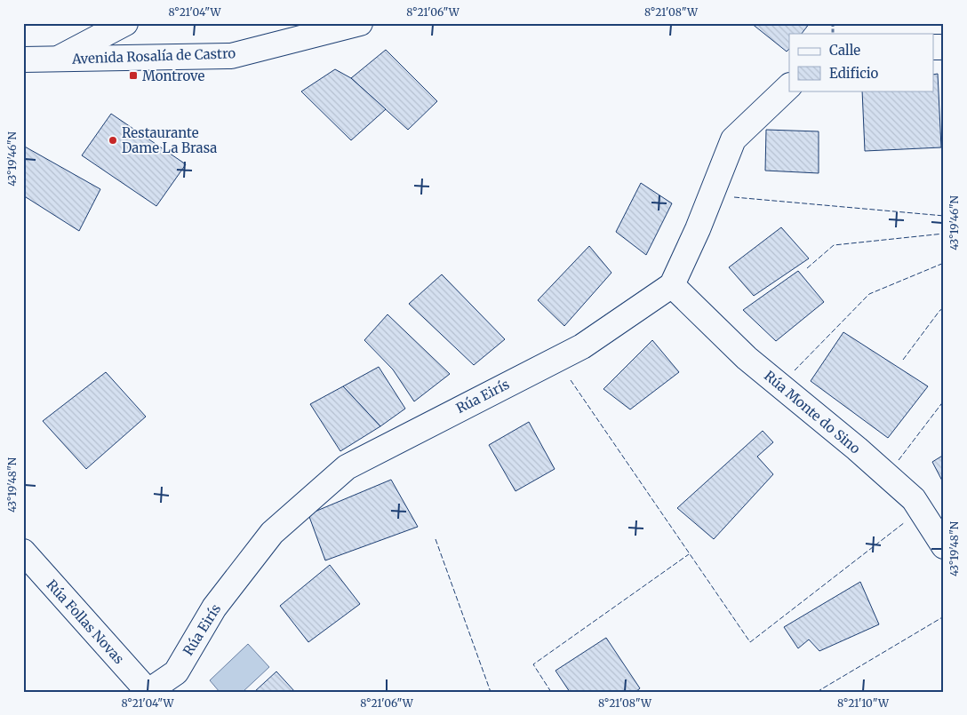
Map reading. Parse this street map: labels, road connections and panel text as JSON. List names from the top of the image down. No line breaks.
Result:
{"streets":{"street":["Avenida Rosalía de Castro","Rúa Eirís","Rúa Monte do Sino","Rúa Follas Novas"]},"crossings":[["Rúa Eirís","Rúa Monte do Sino"],["Rúa Eirís","Rúa Follas Novas"]],"places":{"transit":["Montrove"],"other":["Restaurante Dame La Brasa"]},"legend":["Calle","Edificio"],"coordinates":["8°21'04\"W","8°21'06\"W","8°21'08\"W","43°19'46\"N","43°19'48\"N","8°21'10\"W"]}
